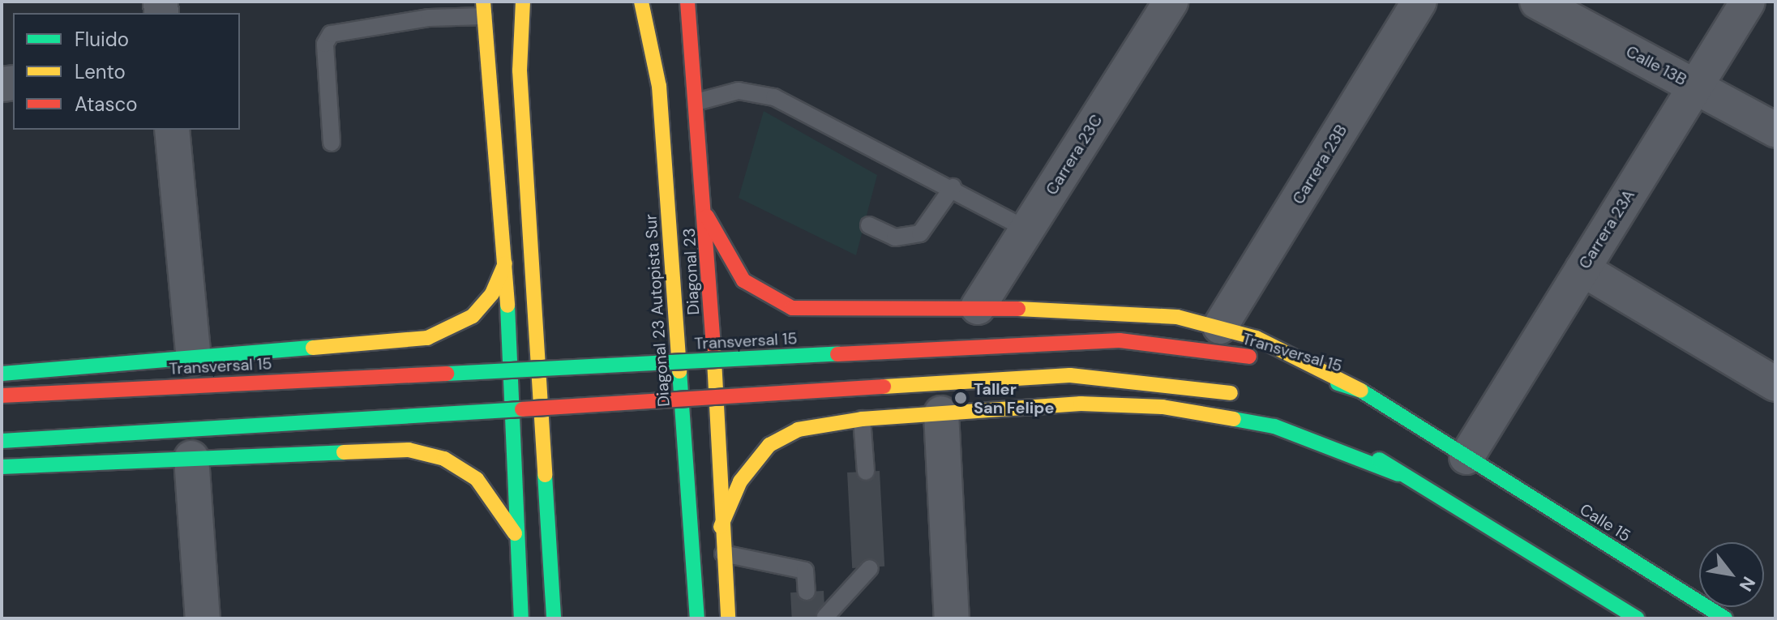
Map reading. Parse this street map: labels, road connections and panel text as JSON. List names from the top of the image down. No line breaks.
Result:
{"streets":{"street":["Calle 13B","Carrera 23C","Carrera 23B","Carrera 23A","Diagonal 23","Diagonal 23 Autopista Sur","Transversal 15","Calle 15"]},"crossings":[["Calle 13B","Carrera 23A"],["Carrera 23A","Transversal 15"],["Carrera 23A","Calle 15"],["Transversal 15","Calle 15"]],"places":["Taller San Felipe"],"legend":["Fluido","Lento","Atasco"],"north":"bottom right"}
